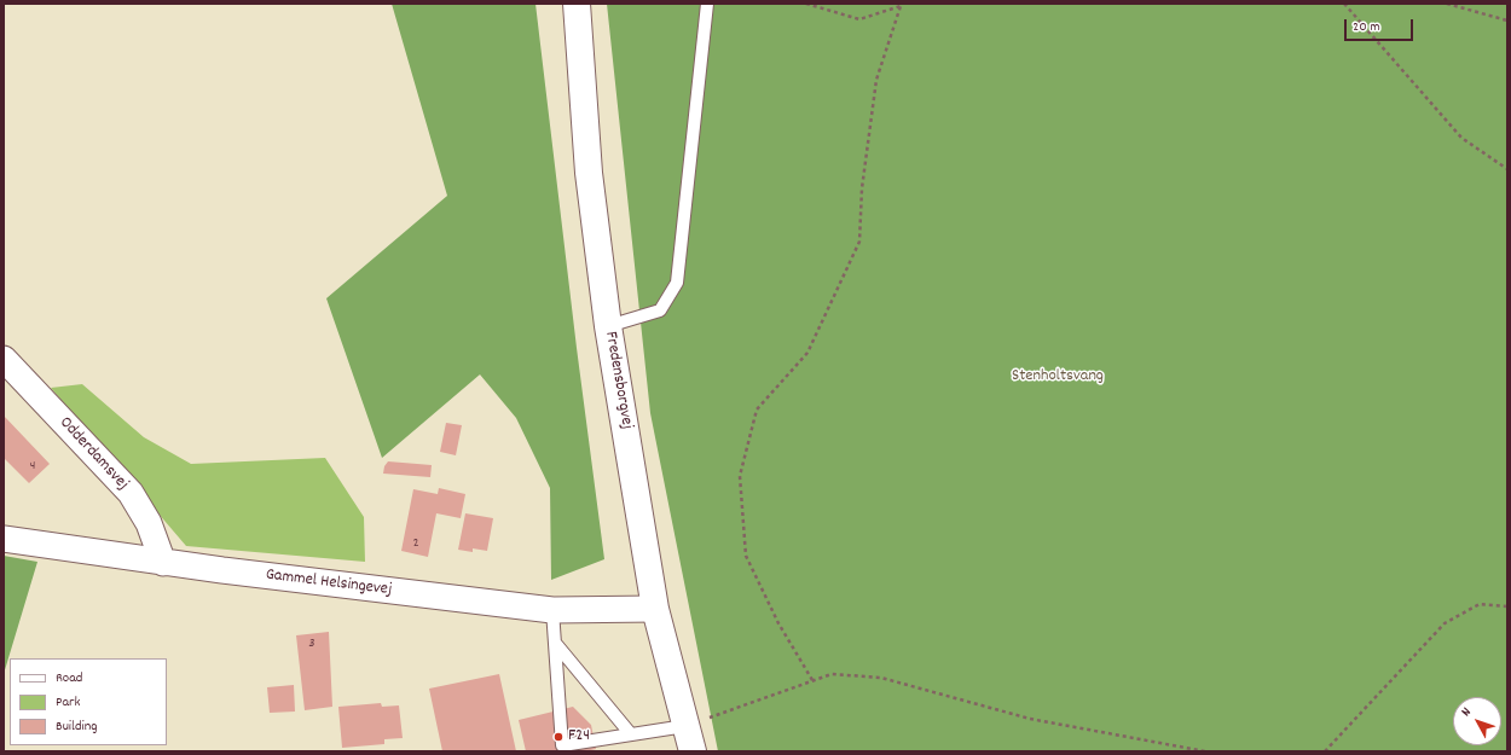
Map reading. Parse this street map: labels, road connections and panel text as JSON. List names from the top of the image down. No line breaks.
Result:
{"streets":{"street":["Fredensborgvej","Odderdamsvej","Gammel Helsingevej"]},"crossings":[["Fredensborgvej","Gammel Helsingevej"],["Odderdamsvej","Gammel Helsingevej"]],"parks":["Stenholtsvang"],"places":["F24"],"house_numbers":["4","2","3"],"legend":["Road","Park","Building"],"scale_bar":"20 m","north":"top left"}
